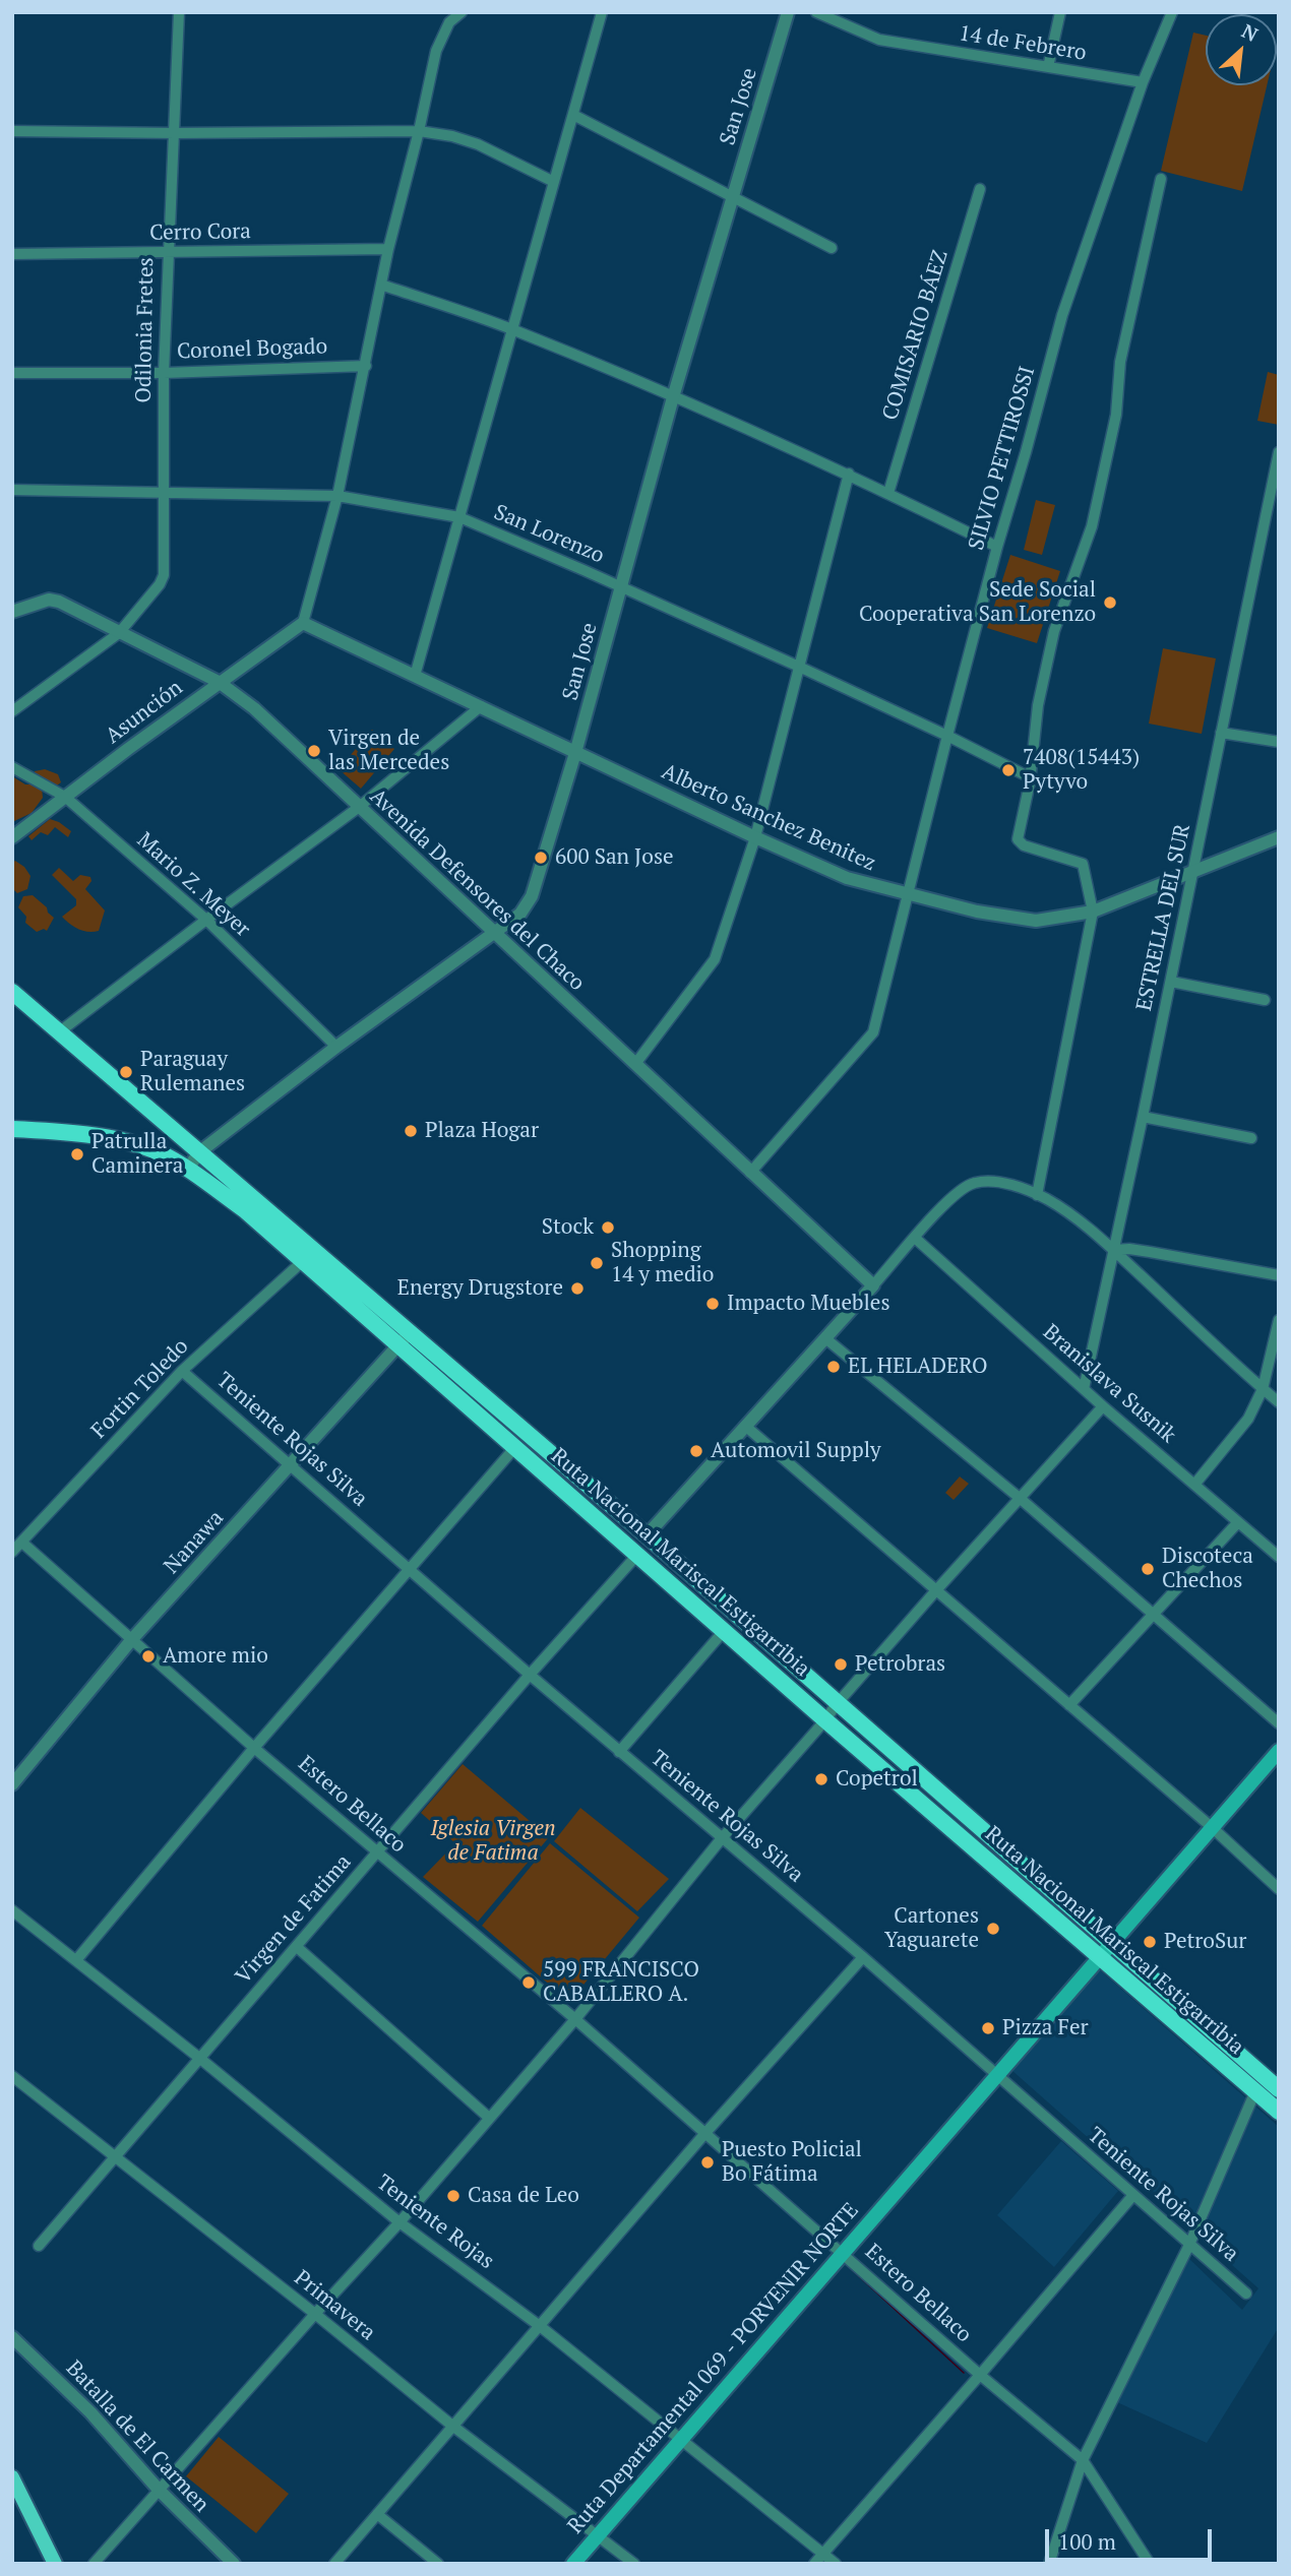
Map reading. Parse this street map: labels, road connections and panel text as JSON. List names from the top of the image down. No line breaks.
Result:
{"streets":{"highway":["Ruta Nacional Mariscal Estigarribia"],"main road":["Ruta Departamental 069 - PORVENIR NORTE"],"street":["14 de Febrero","San Jose","Cerro Cora","Odilonia Fretes","COMISARIO BÁEZ","Coronel Bogado","SILVIO PETTIROSSI","San Lorenzo","Asunción","Alberto Sanchez Benitez","Mario Z. Meyer","Avenida Defensores del Chaco","ESTRELLA DEL SUR","Branislava Susnik","Fortin Toledo","Teniente Rojas Silva","Nanawa","Estero Bellaco","Virgen de Fatima","Teniente Rojas","Primavera","Batalla de El Carmen"]},"crossings":[["14 de Febrero","SILVIO PETTIROSSI"],["San Jose","San Lorenzo"],["San Jose","Alberto Sanchez Benitez"],["San Jose","Mario Z. Meyer"],["San Jose","Avenida Defensores del Chaco"],["San Jose","Ruta Nacional Mariscal Estigarribia"],["Cerro Cora","Odilonia Fretes"],["Odilonia Fretes","Coronel Bogado"],["Odilonia Fretes","San Lorenzo"],["Odilonia Fretes","Avenida Defensores del Chaco"],["SILVIO PETTIROSSI","San Lorenzo"],["SILVIO PETTIROSSI","Alberto Sanchez Benitez"],["SILVIO PETTIROSSI","Avenida Defensores del Chaco"],["Asunción","Alberto Sanchez Benitez"],["Asunción","Mario Z. Meyer"],["Asunción","Avenida Defensores del Chaco"],["Alberto Sanchez Benitez","ESTRELLA DEL SUR"],["ESTRELLA DEL SUR","Branislava Susnik"],["Fortin Toledo","Teniente Rojas Silva"],["Fortin Toledo","Ruta Nacional Mariscal Estigarribia"],["Fortin Toledo","Estero Bellaco"],["Teniente Rojas Silva","Nanawa"],["Teniente Rojas Silva","Virgen de Fatima"],["Teniente Rojas Silva","Ruta Departamental 069 - PORVENIR NORTE"],["Nanawa","Ruta Nacional Mariscal Estigarribia"],["Nanawa","Estero Bellaco"],["Ruta Nacional Mariscal Estigarribia","Virgen de Fatima"],["Ruta Nacional Mariscal Estigarribia","Ruta Departamental 069 - PORVENIR NORTE"],["Estero Bellaco","Virgen de Fatima"],["Estero Bellaco","Ruta Departamental 069 - PORVENIR NORTE"],["Virgen de Fatima","Teniente Rojas"],["Virgen de Fatima","Primavera"],["Teniente Rojas","Ruta Departamental 069 - PORVENIR NORTE"],["Primavera","Ruta Departamental 069 - PORVENIR NORTE"]],"parks":["Iglesia Virgen de Fatima"],"places":["Sede Social Cooperativa San Lorenzo","Virgen de las Mercedes","7408(15443) Pytyvo","600 San Jose","Paraguay Rulemanes","Plaza Hogar","Patrulla Caminera","Stock","Shopping 14 y medio","Energy Drugstore","Impacto Muebles","EL HELADERO","Automovil Supply","Discoteca Chechos","Amore mio","Petrobras","Copetrol","Cartones Yaguarete","PetroSur","599 FRANCISCO CABALLERO A.","Pizza Fer","Puesto Policial Bo Fátima","Casa de Leo"],"scale_bar":"100 m","north":"top right"}
